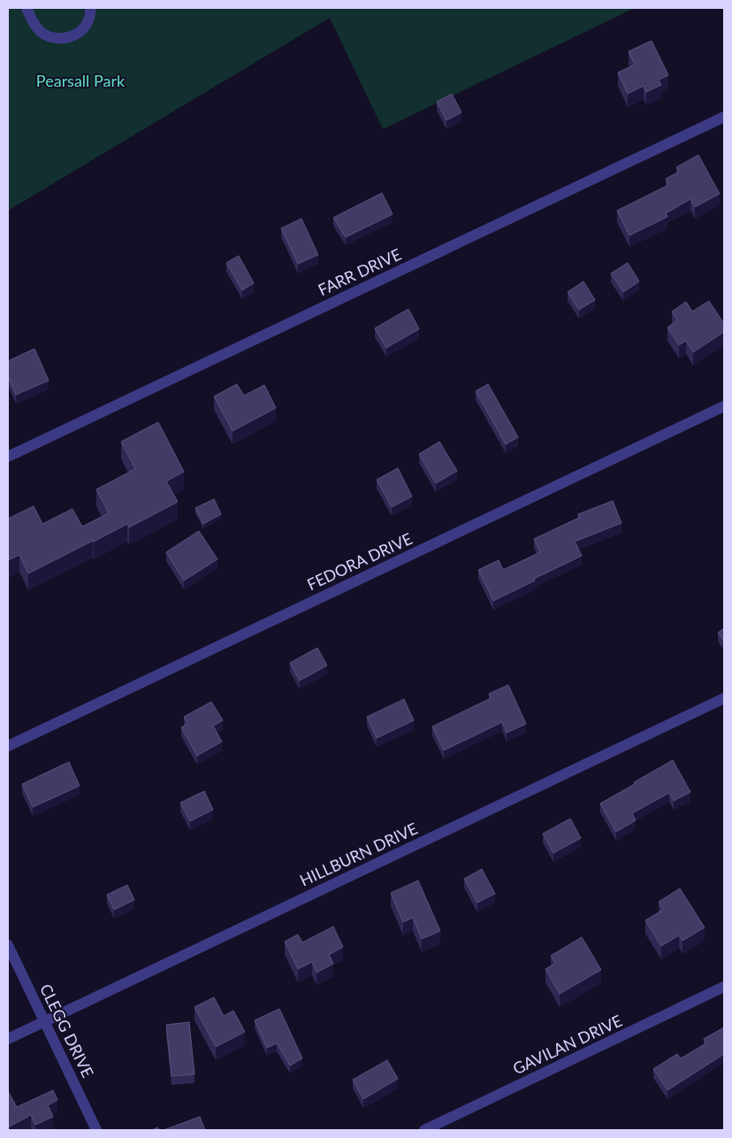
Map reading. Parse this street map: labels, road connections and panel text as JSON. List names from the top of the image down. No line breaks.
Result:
{"streets":{"street":["FARR DRIVE","FEDORA DRIVE","HILLBURN DRIVE","CLEGG DRIVE","GAVILAN DRIVE"]},"crossings":[["HILLBURN DRIVE","CLEGG DRIVE"]],"parks":["Pearsall Park"]}
